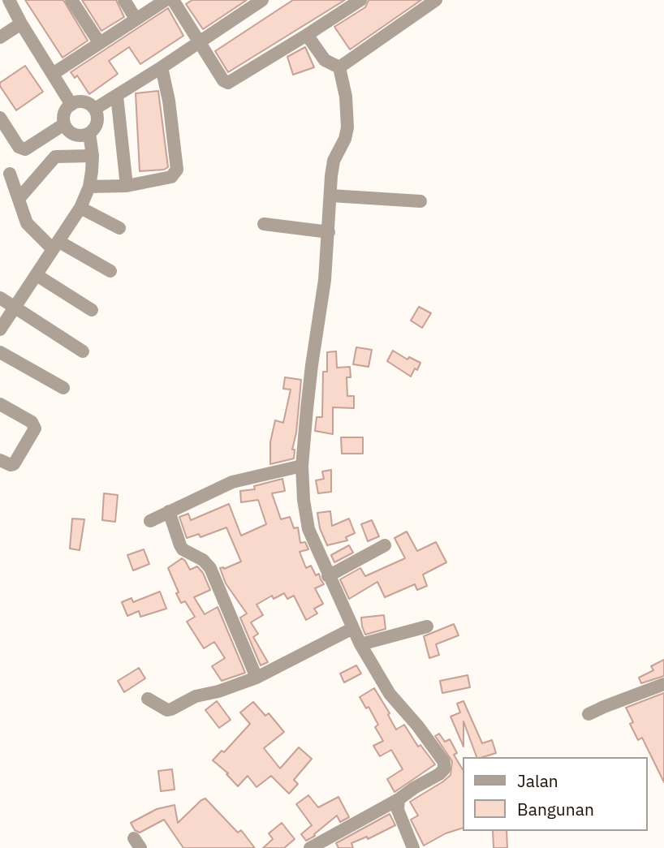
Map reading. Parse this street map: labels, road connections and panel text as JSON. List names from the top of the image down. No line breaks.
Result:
{"legend":["Jalan","Bangunan"]}
